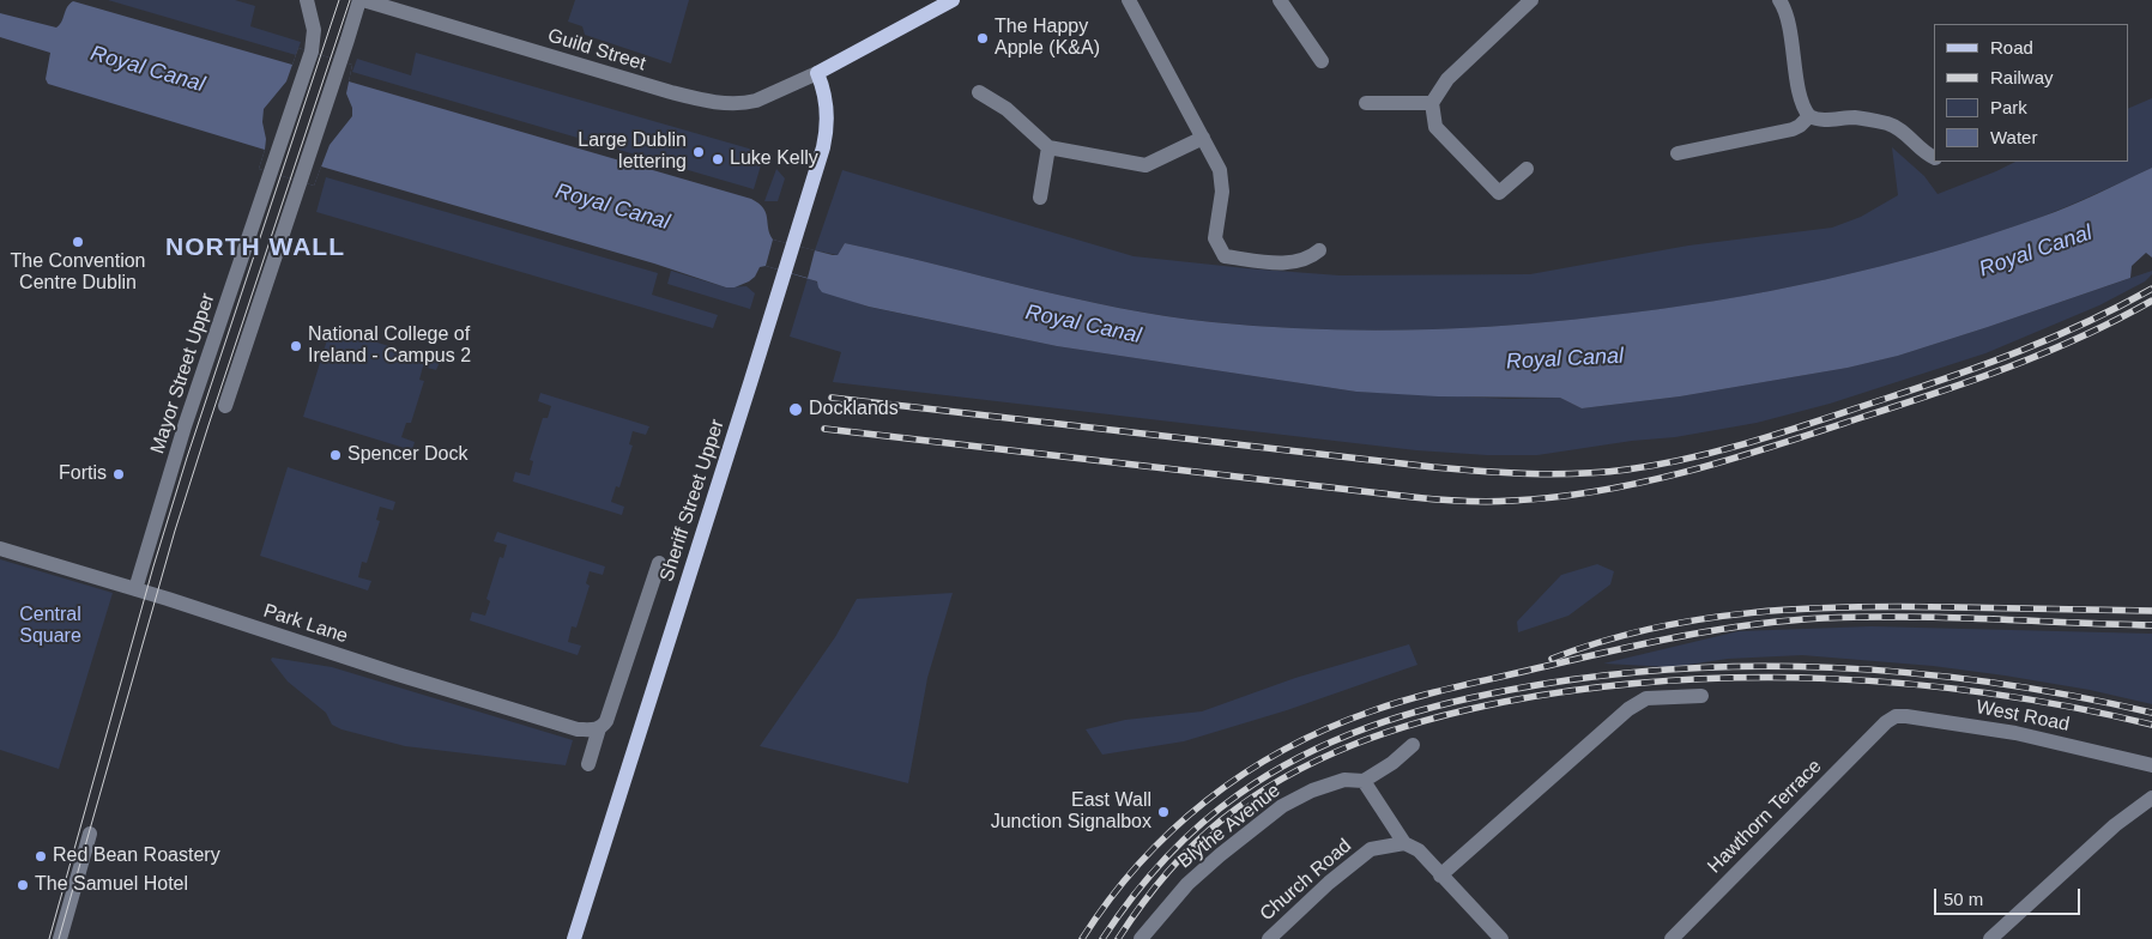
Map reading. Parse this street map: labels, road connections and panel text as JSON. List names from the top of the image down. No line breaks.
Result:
{"streets":{"main road":["Sheriff Street Upper"],"street":["Guild Street","Mayor Street Upper","Park Lane","West Road","Hawthorn Terrace","Blythe Avenue","Church Road"]},"crossings":[["Guild Street","Sheriff Street Upper"],["Mayor Street Upper","Park Lane"],["West Road","Hawthorn Terrace"]],"districts":["NORTH WALL"],"water":["Royal Canal"],"parks":["Central Square"],"places":["The Happy Apple (K&A)","Large Dublin lettering","Luke Kelly","The Convention Centre Dublin","National College of Ireland - Campus 2","Docklands","Spencer Dock","Fortis","East Wall Junction Signalbox","Red Bean Roastery","The Samuel Hotel"],"legend":["Road","Railway","Park","Water"],"scale_bar":"50 m"}
